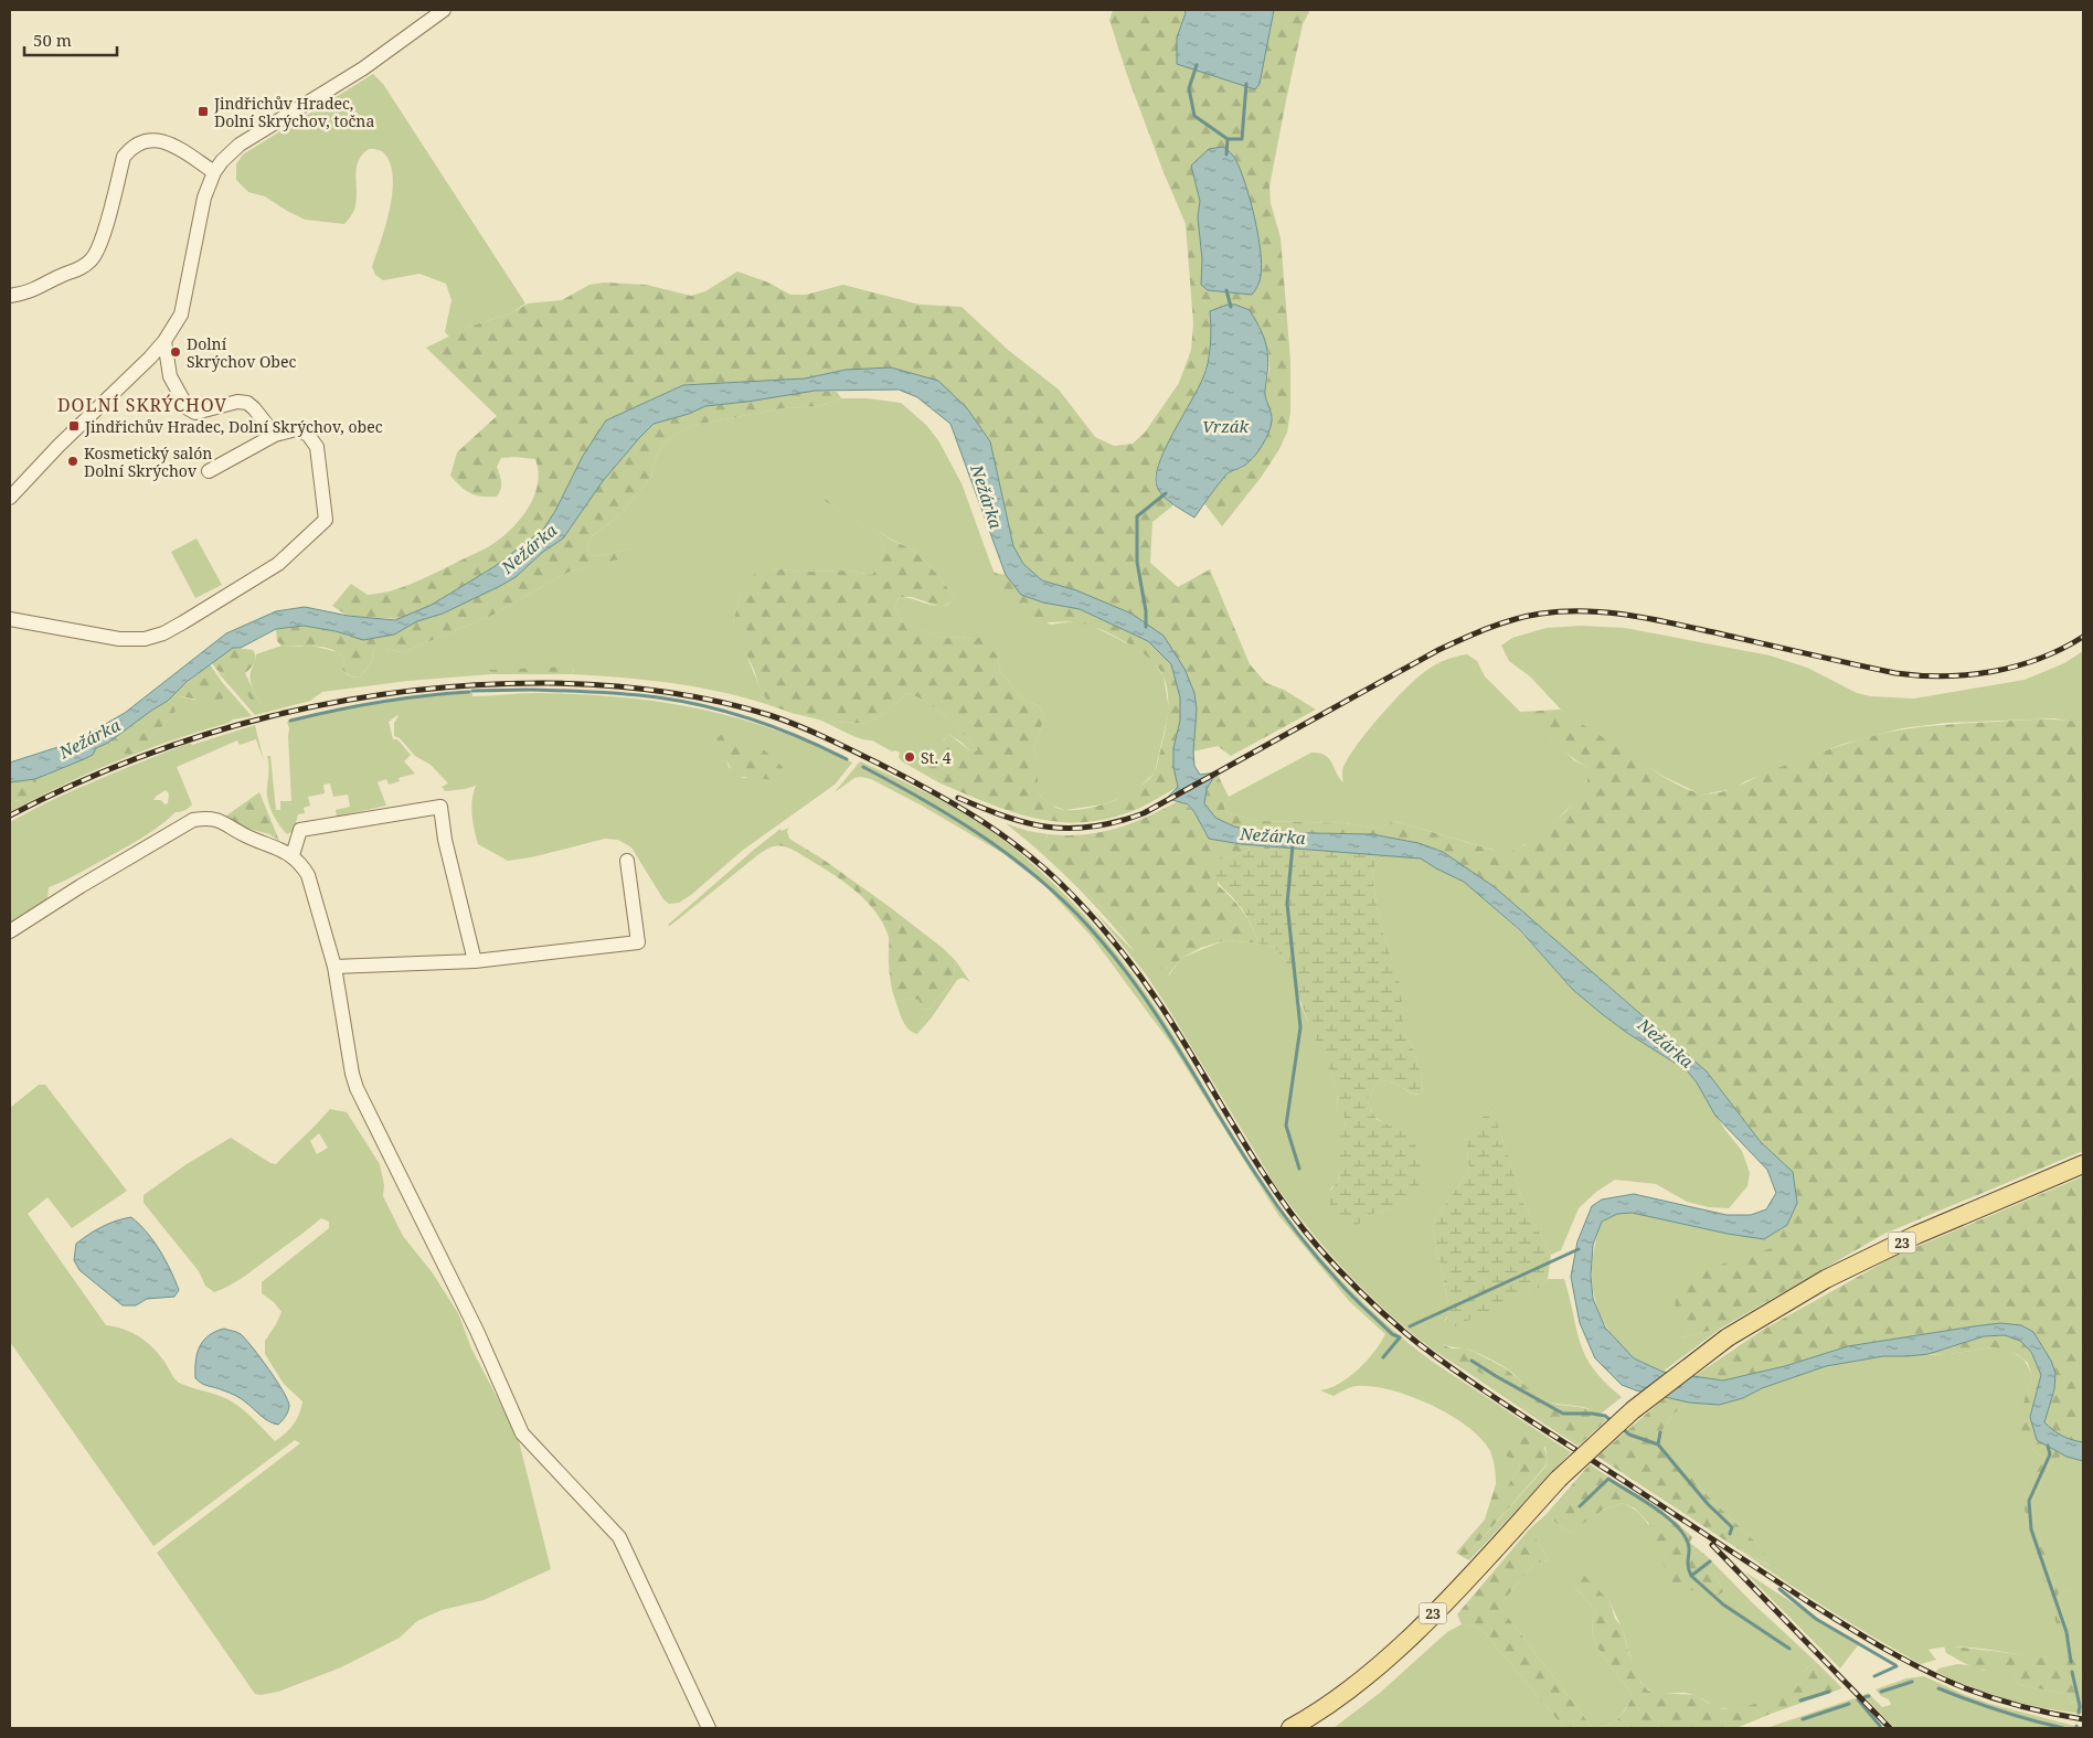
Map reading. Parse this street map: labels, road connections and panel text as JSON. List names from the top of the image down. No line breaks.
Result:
{"streets":{"main road":["23"]},"districts":["DOLNÍ SKRÝCHOV"],"water":["Vrzák","Nežárka"],"places":{"transit":["Jindřichův Hradec, Dolní Skrýchov, točna","Jindřichův Hradec, Dolní Skrýchov, obec"],"other":["Dolní Skrýchov Obec","Kosmetický salón Dolní Skrýchov","St. 4"]},"scale_bar":"50 m"}
